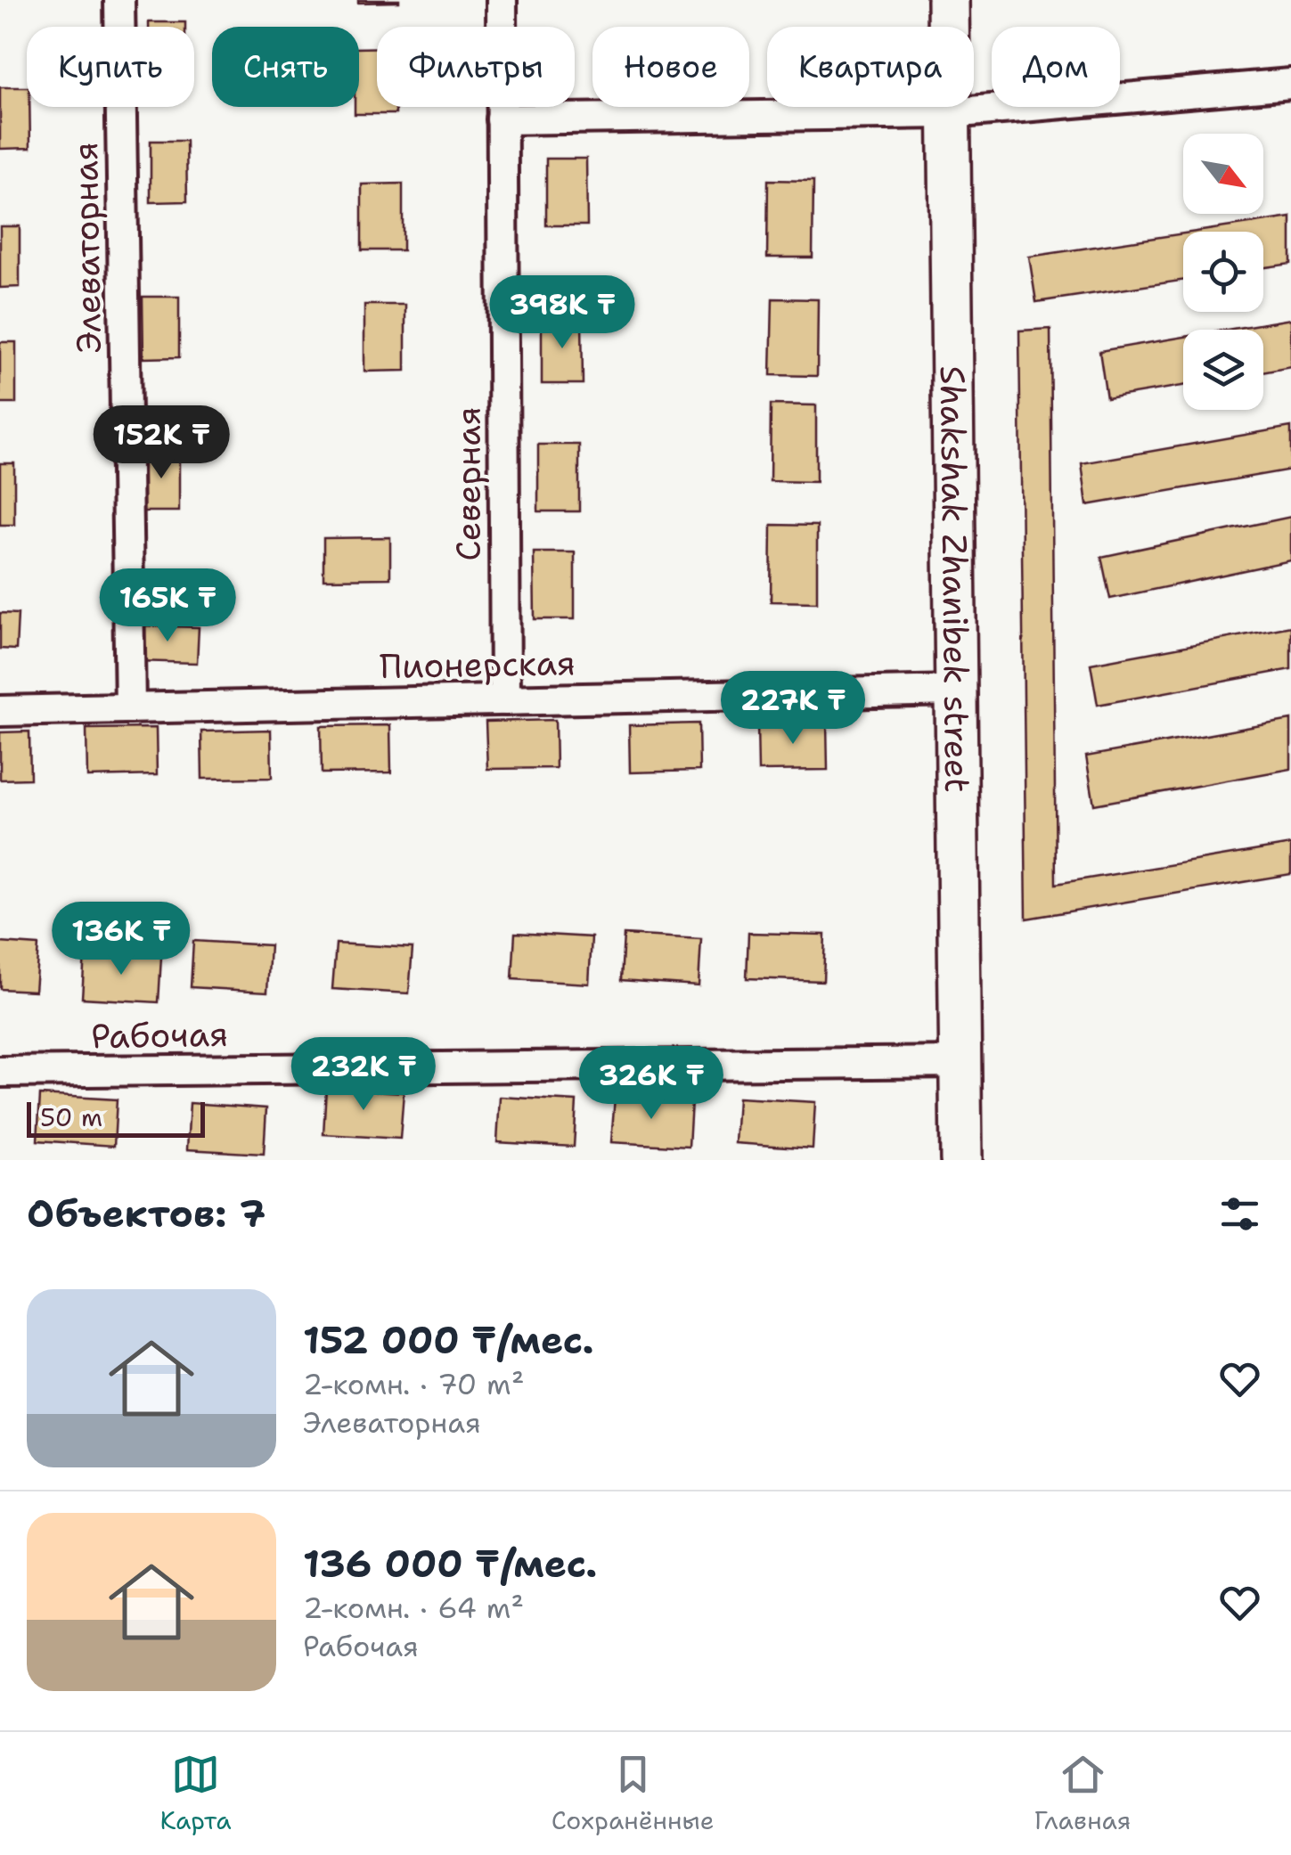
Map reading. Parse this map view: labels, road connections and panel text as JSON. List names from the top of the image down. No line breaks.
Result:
{"streets":{"main road":["Shakshak Zhanibek street"],"street":["Элеваторная","Северная","Пионерская","Рабочая"]},"crossings":[["Элеваторная","Пионерская"],["Северная","Пионерская"],["Shakshak Zhanibek street","Пионерская"],["Shakshak Zhanibek street","Рабочая"]],"scale_bar":"50 m","north":"bottom right","page":{"chip":["Купить","Снять","Фильтры","Новое","Квартира","Дом"],"price":["398K ₸","152K ₸","165K ₸","227K ₸","136K ₸","232K ₸","326K ₸"],"scale":"50 m","heading":"Объектов: 7","list":[{"name":"152 000 ₸/мес.","note":"2-комн. · 70 m² · Элеваторная"},{"name":"136 000 ₸/мес.","note":"2-комн. · 64 m² · Рабочая"}],"tabs":["Карта","Сохранённые","Главная"]}}
